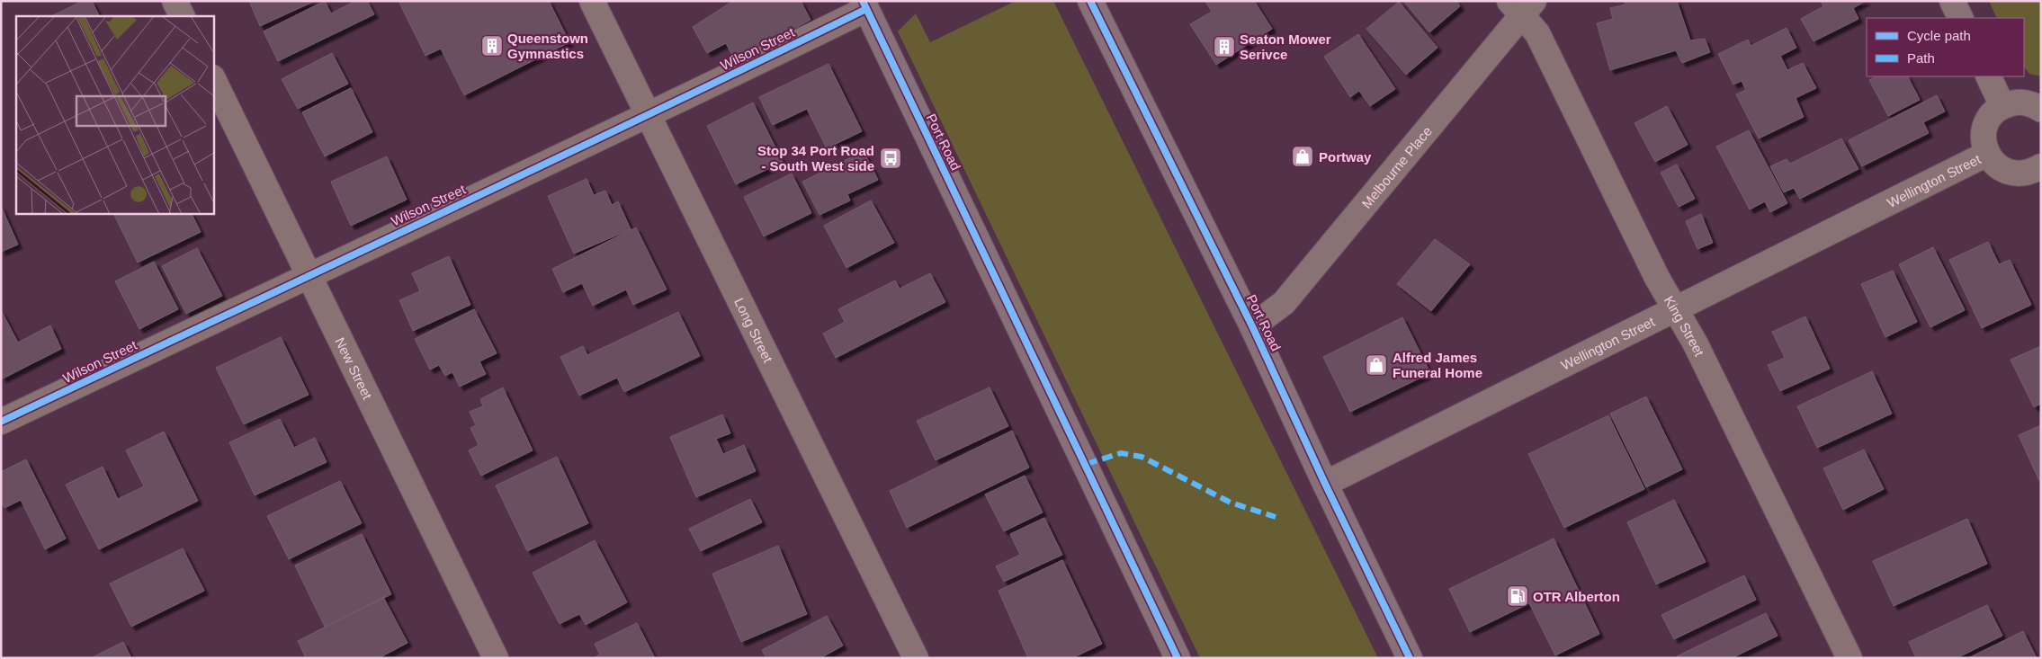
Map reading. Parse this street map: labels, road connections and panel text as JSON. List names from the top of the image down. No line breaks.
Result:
{"streets":{"highway":["Port Road"],"street":["Wilson Street","Melbourne Place","Wellington Street","King Street","Long Street","New Street"]},"crossings":[["Wilson Street","Port Road"],["Wilson Street","Long Street"],["Wilson Street","New Street"],["Port Road","Melbourne Place"],["Port Road","Wellington Street"],["Melbourne Place","King Street"],["Wellington Street","King Street"]],"places":{"building":["Queenstown Gymnastics","Seaton Mower Serivce"],"shop":["Portway","Alfred James Funeral Home"],"bus stop":["Stop 34 Port Road - South West side"],"fuel station":["OTR Alberton"]},"legend":["Cycle path","Path"]}
